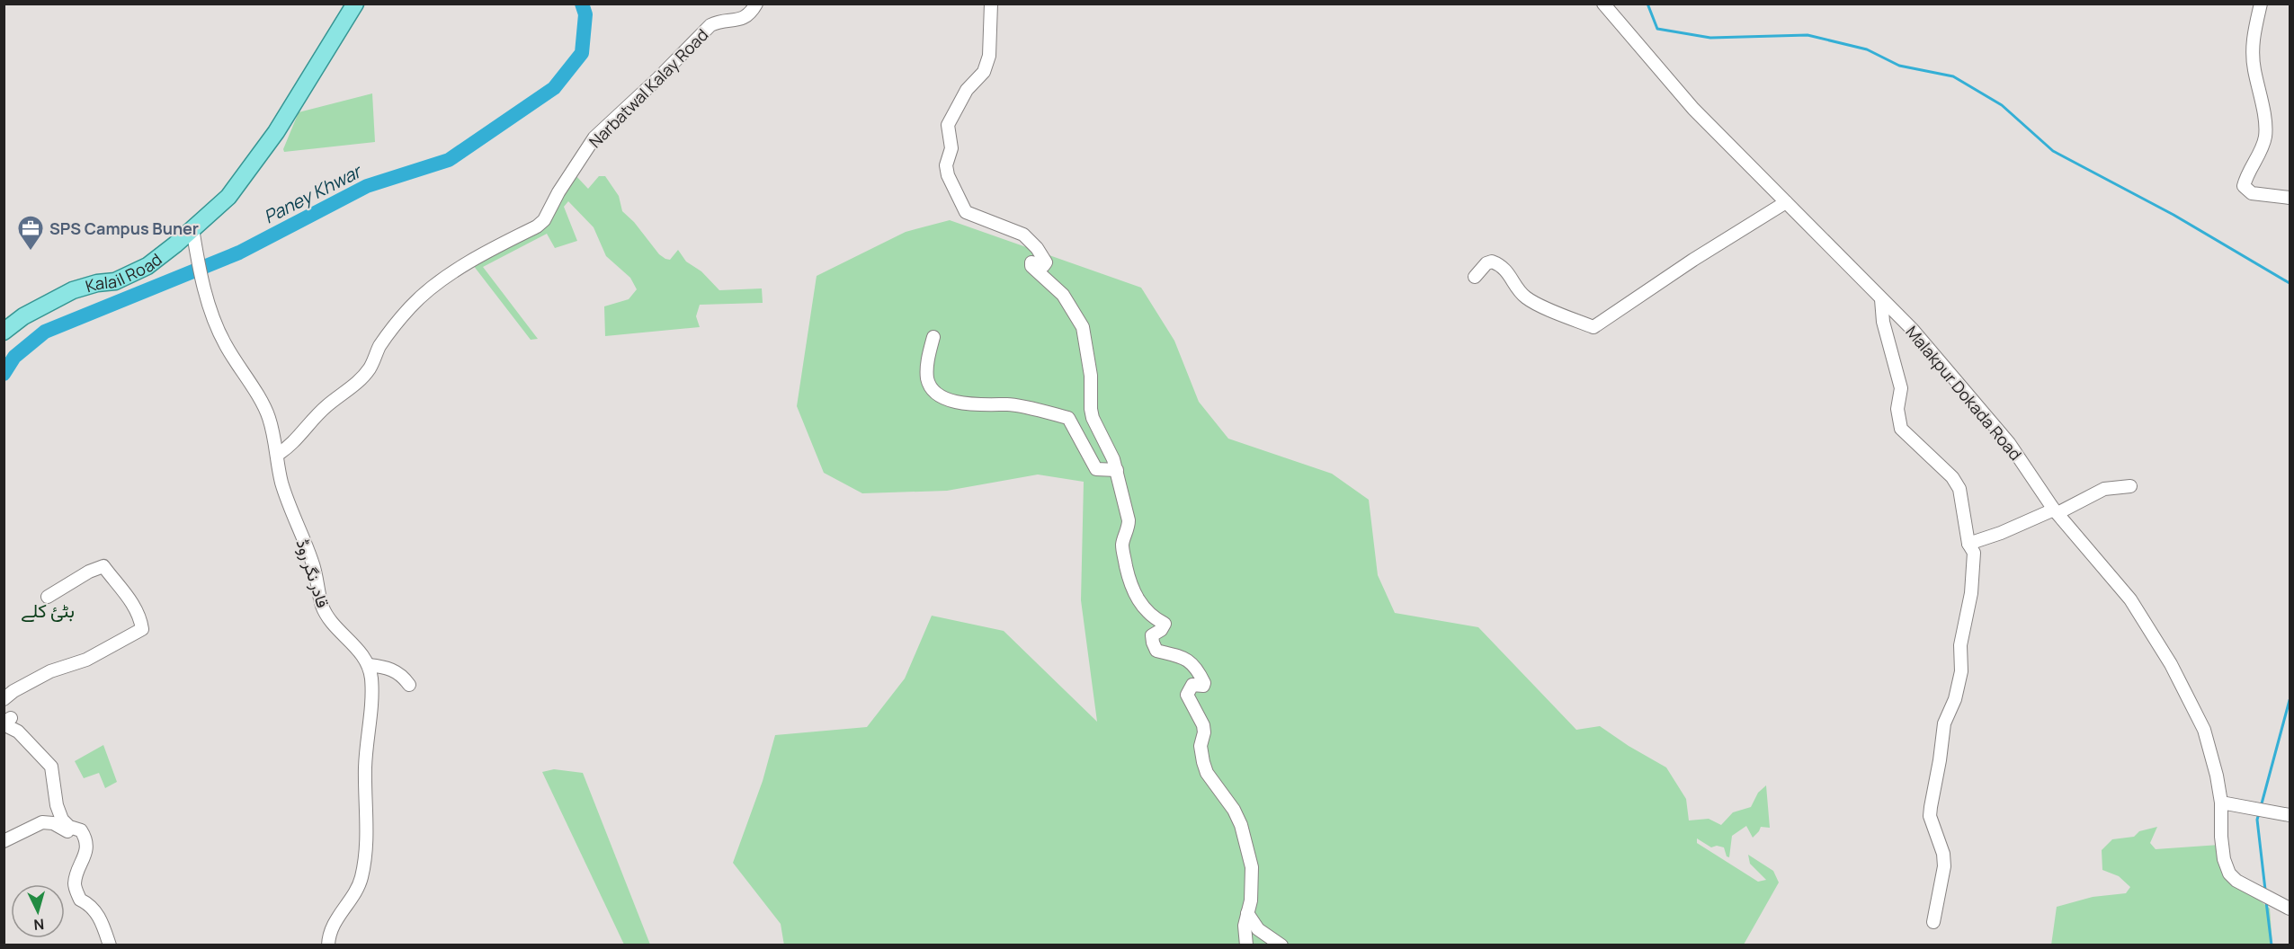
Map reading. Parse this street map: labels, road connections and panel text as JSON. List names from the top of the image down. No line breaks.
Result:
{"streets":{"main road":["Kalail Road"],"street":["Narbatwal Kalay Road","Malakpur Dokada Road","قادر نگر روڈ"]},"crossings":[["Narbatwal Kalay Road","قادر نگر روڈ"],["Kalail Road","قادر نگر روڈ"]],"districts":["بٹئ کلے"],"water":["Paney Khwar"],"places":{"office":["SPS Campus Buner"]},"north":"bottom"}
